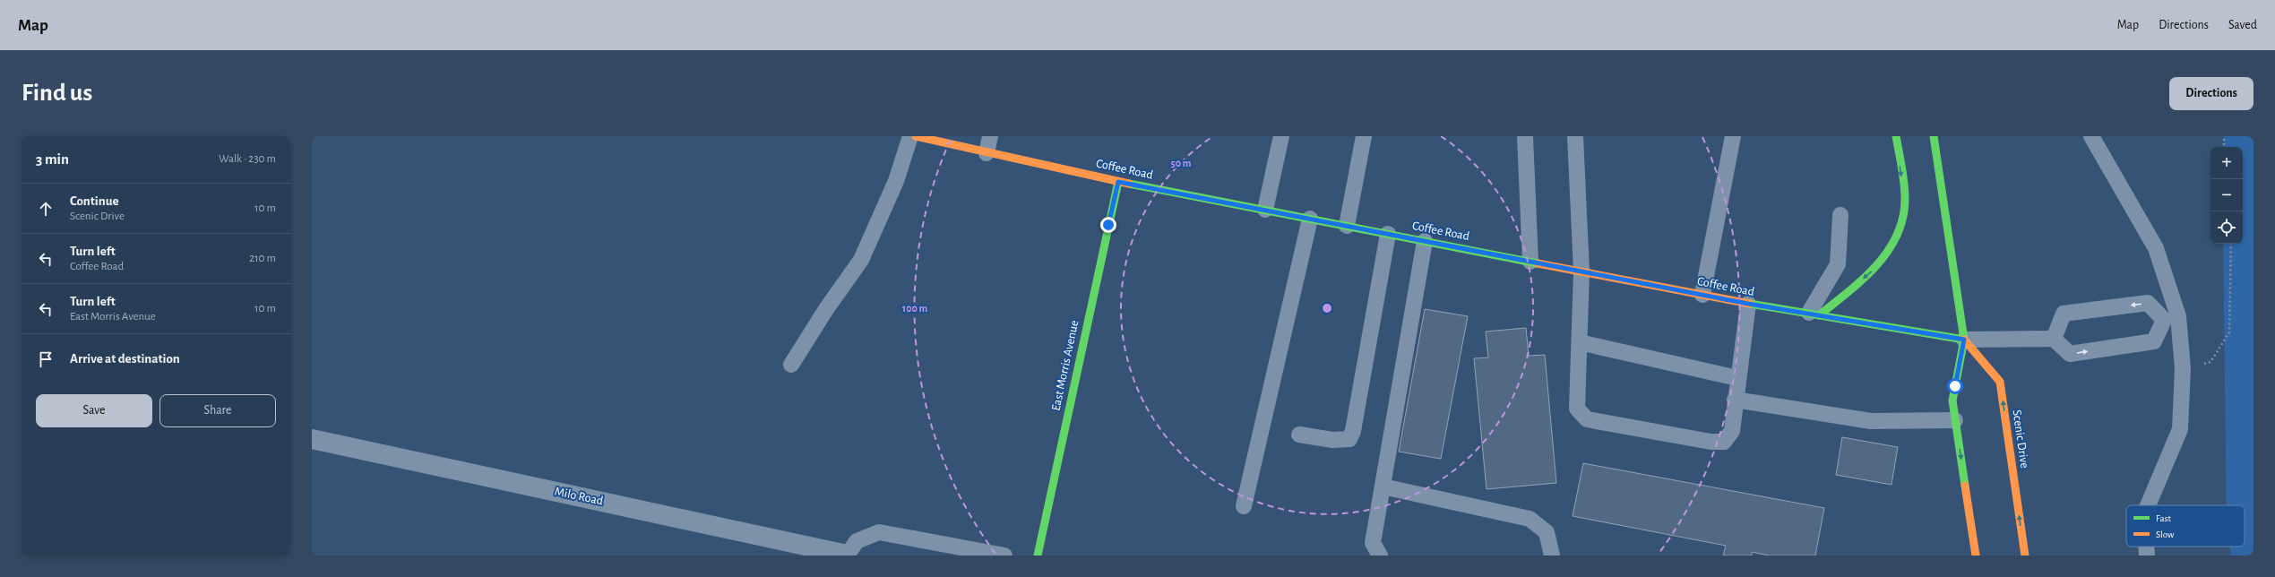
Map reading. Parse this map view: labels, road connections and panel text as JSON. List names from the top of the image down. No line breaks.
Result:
{"streets":{"main road":["Coffee Road","East Morris Avenue","Scenic Drive"],"street":["Milo Road"]},"crossings":[["Coffee Road","East Morris Avenue"],["Coffee Road","Scenic Drive"]],"legend":["Fast","Slow"],"page":{"header":"Map","nav":["Map","Directions","Saved"],"buttons":["Directions",["Save","Share"]],"title":"Find us","heading":["3 min","Walk · 230 m"],"map_buttons":["+","−"],"list":[["Continue","Scenic Drive","10 m"],["Turn left","Coffee Road","210 m"],["Turn left","East Morris Avenue","10 m"],"Arrive at destination"]},"rings":["50 m","100 m"]}
